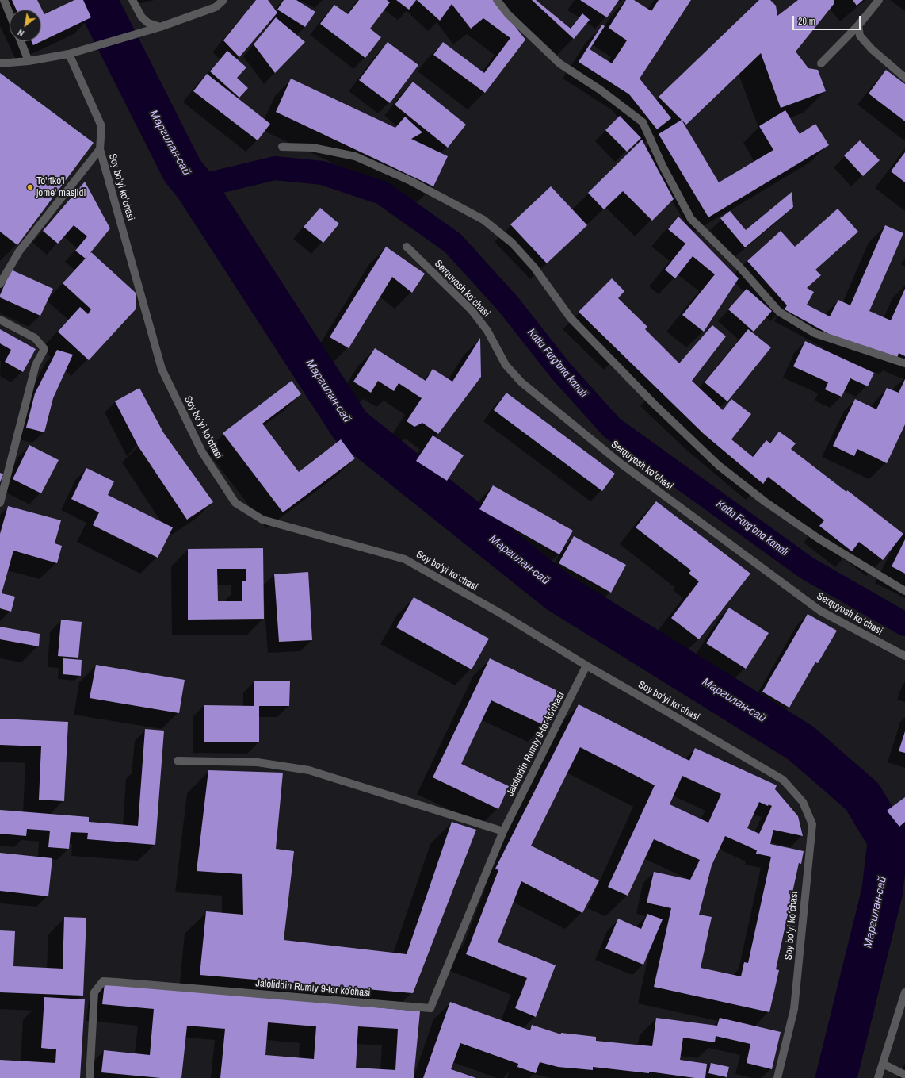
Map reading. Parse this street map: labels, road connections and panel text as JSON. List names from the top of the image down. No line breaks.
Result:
{"streets":{"street":["Soy boʻyi koʻchasi","Serquyosh koʻchasi","Jaloliddin Rumiy 9-tor koʼchasi"]},"crossings":[["Soy boʻyi koʻchasi","Jaloliddin Rumiy 9-tor koʼchasi"]],"water":["Маргилан-сай","Katta Farg'ona kanali"],"places":["To'rtko'l jome' masjidi"],"scale_bar":"20 m","north":"bottom left"}
